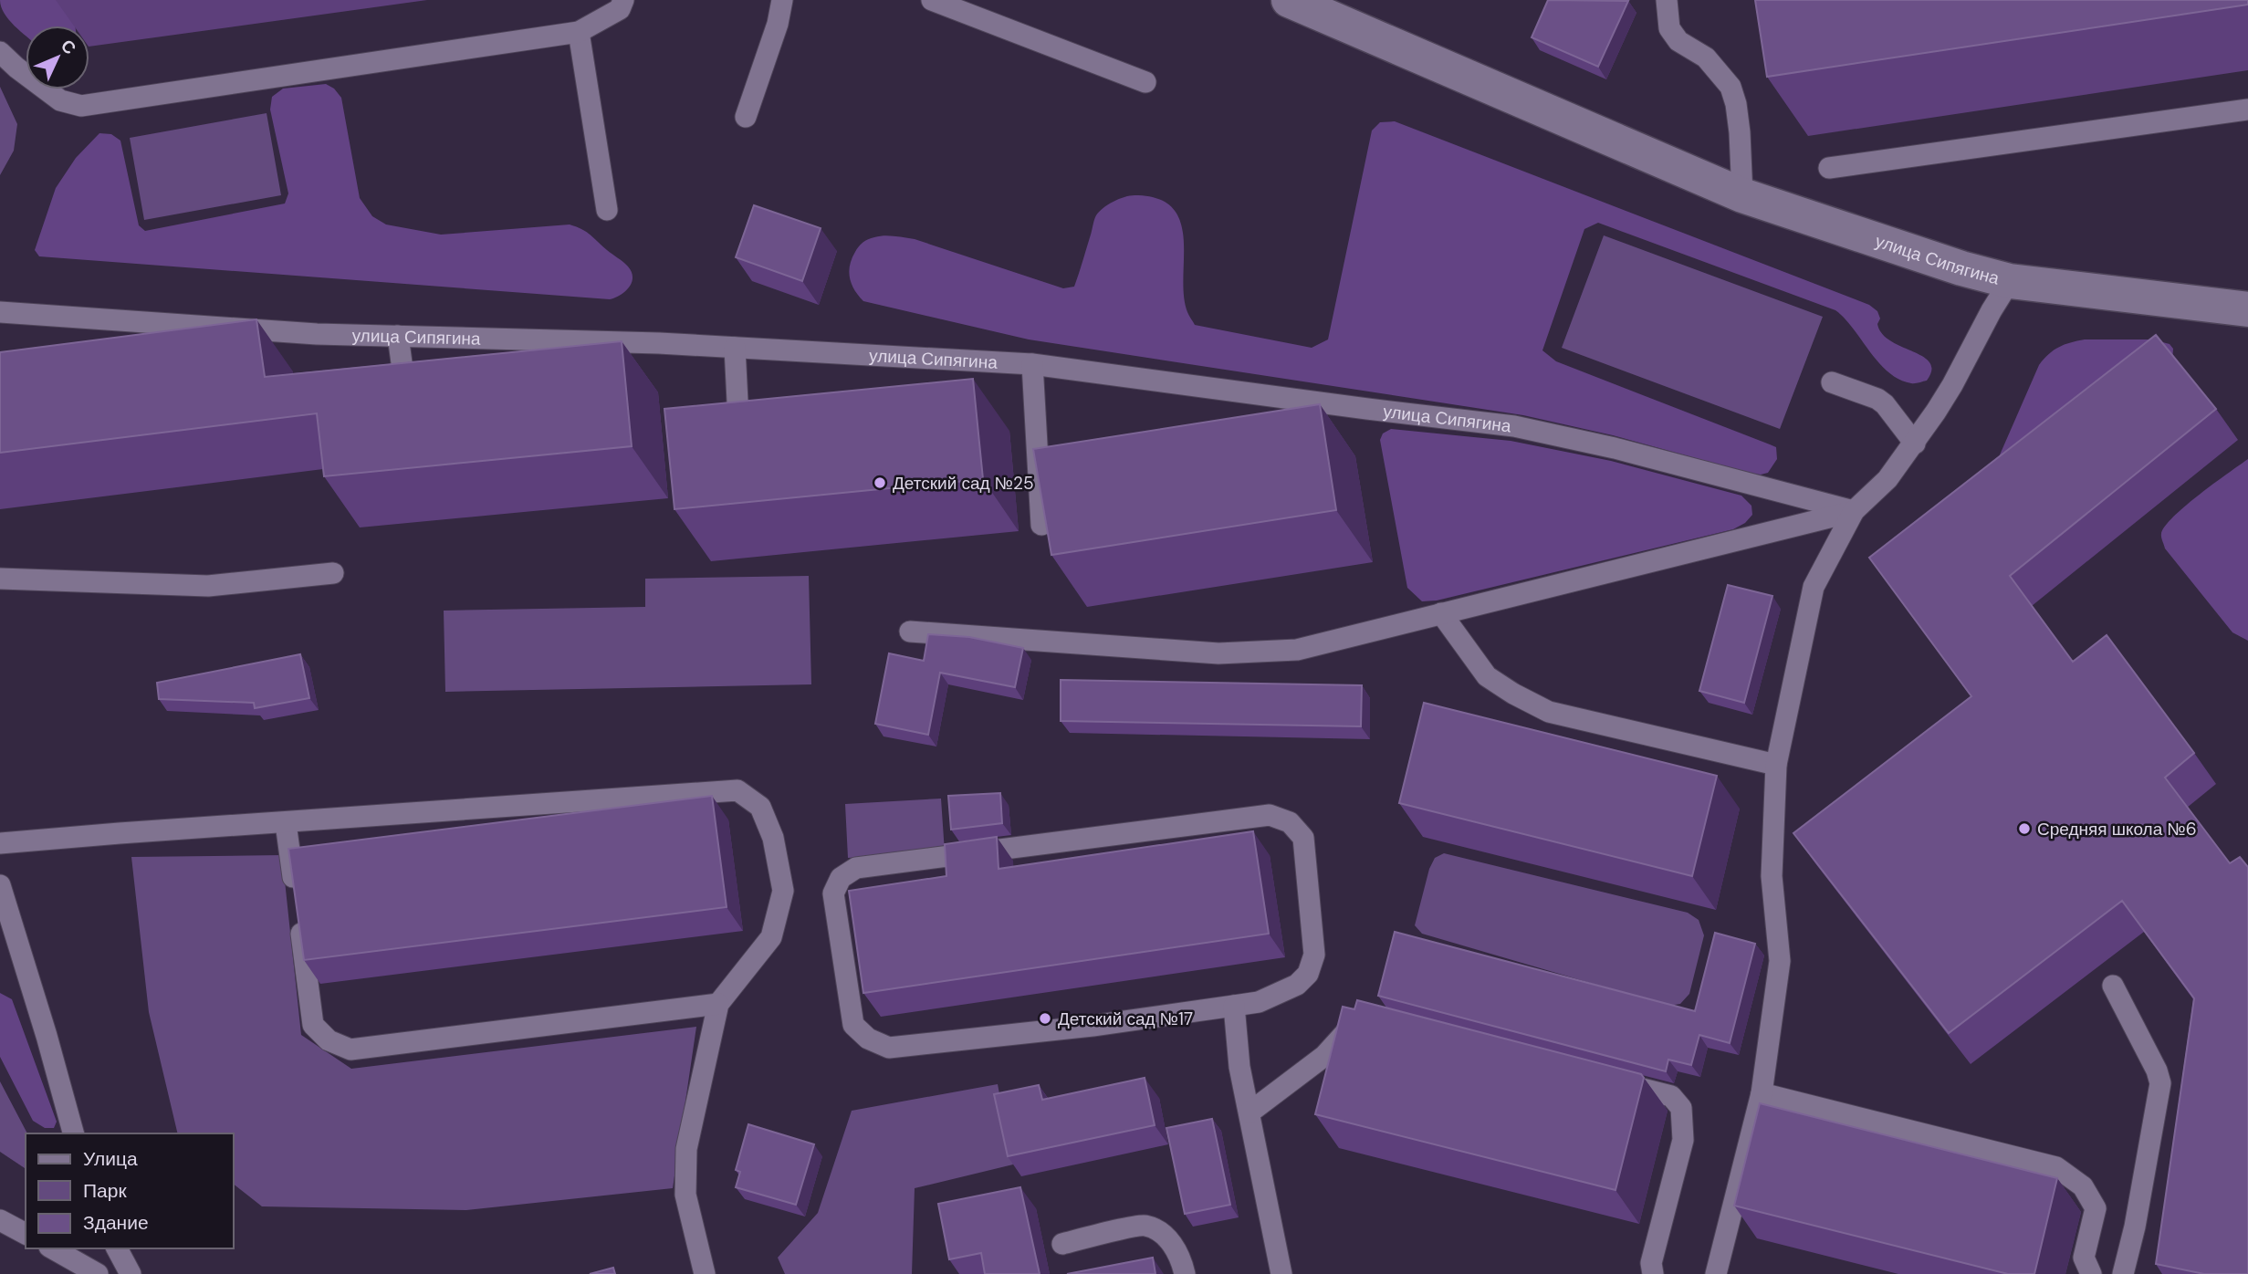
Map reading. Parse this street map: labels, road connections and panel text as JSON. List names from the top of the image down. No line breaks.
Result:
{"streets":{"street":["улица Сипягина"]},"places":["Детский сад №25","Средняя школа №6","Детский сад №17"],"legend":["Улица","Парк","Здание"],"north":"top right"}
